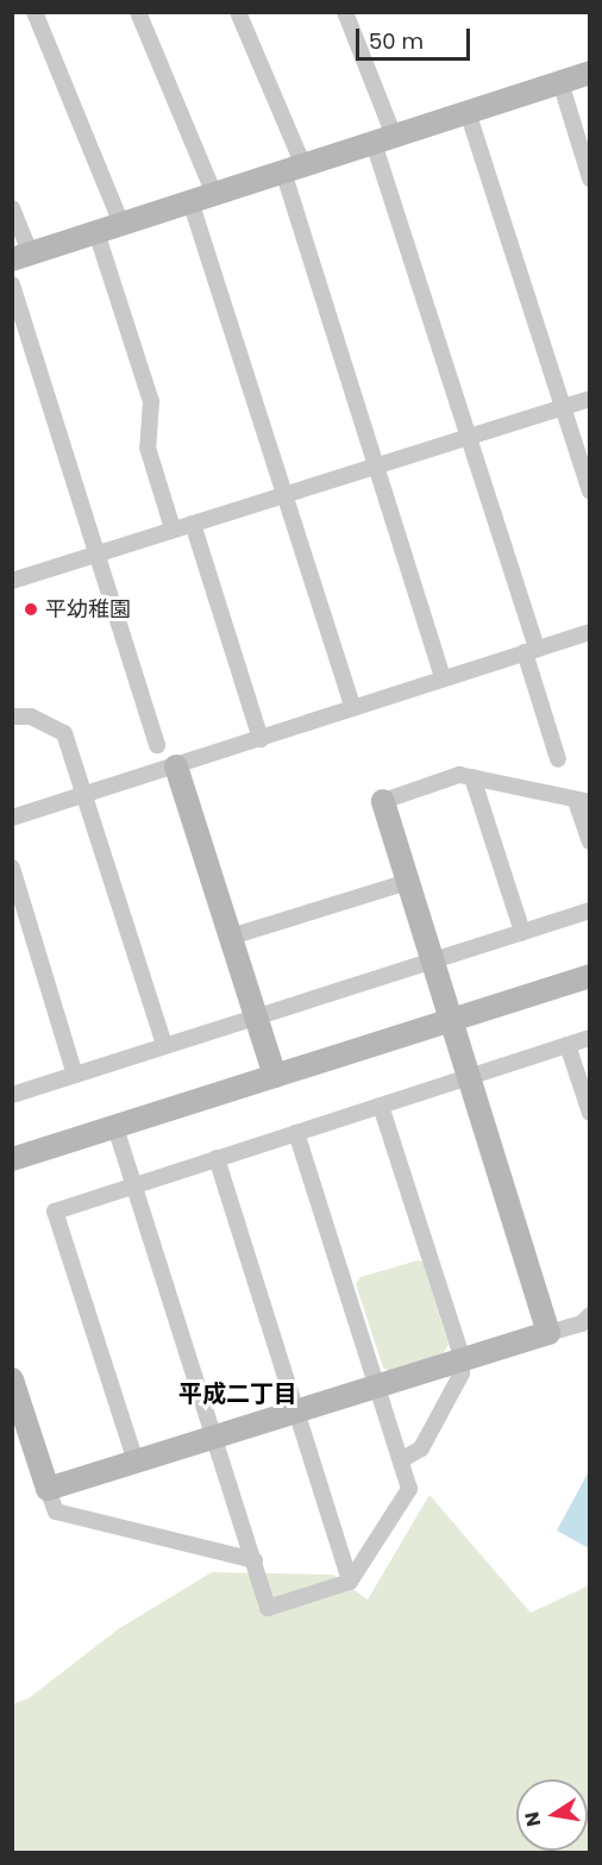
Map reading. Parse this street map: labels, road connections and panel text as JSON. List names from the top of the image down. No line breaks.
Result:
{"districts":["平成二丁目"],"places":["平幼稚園"],"scale_bar":"50 m","north":"left"}
